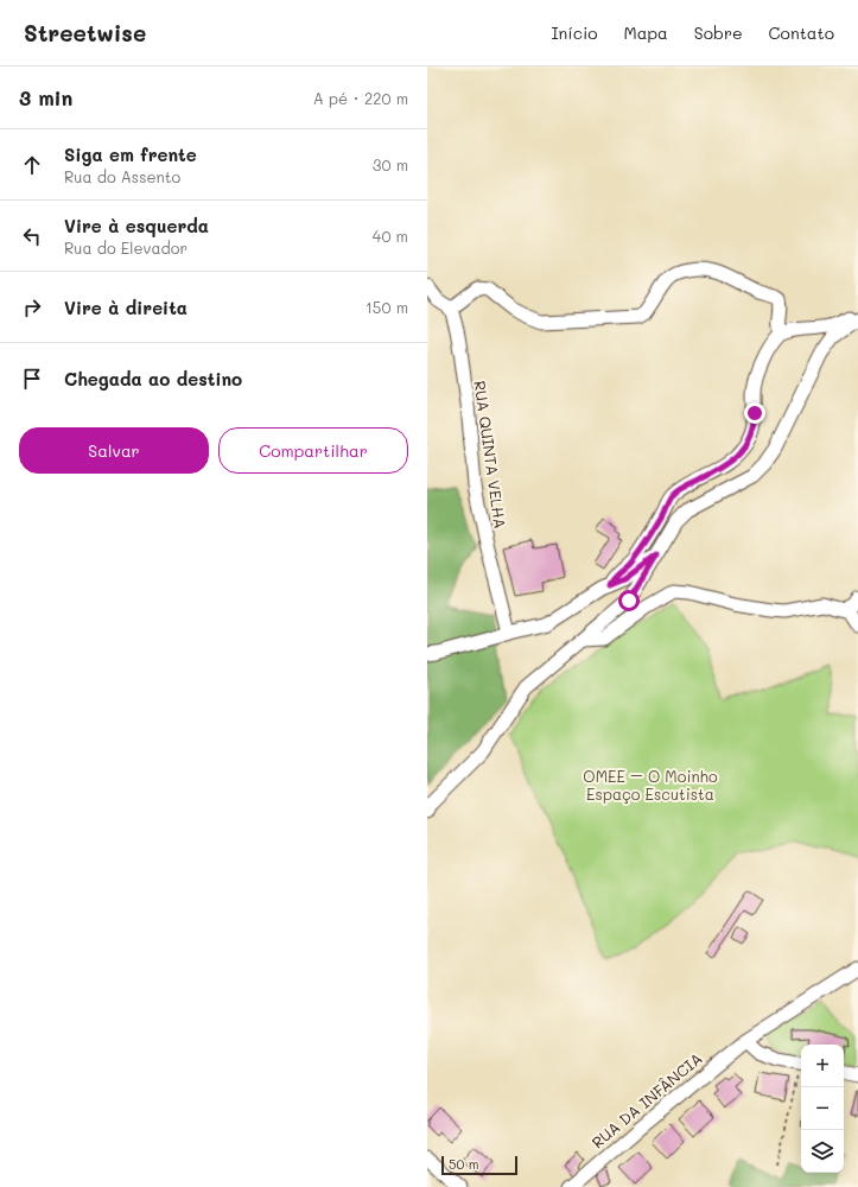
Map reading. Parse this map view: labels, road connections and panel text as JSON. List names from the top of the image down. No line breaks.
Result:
{"streets":{"street":["RUA QUINTA VELHA","RUA DA INFÂNCIA"]},"parks":["OMEE – O Moinho Espaço Escutista"],"scale_bar":"50 m","page":{"header":"Streetwise","nav":["Início","Mapa","Sobre","Contato"],"heading":["3 min","A pé · 220 m"],"list":[["Siga em frente","Rua do Assento","30 m"],["Vire à esquerda","Rua do Elevador","40 m"],["Vire à direita","150 m"],"Chegada ao destino"],"buttons":["Salvar","Compartilhar"],"map_buttons":["+","−"],"scale":"50 m"}}
